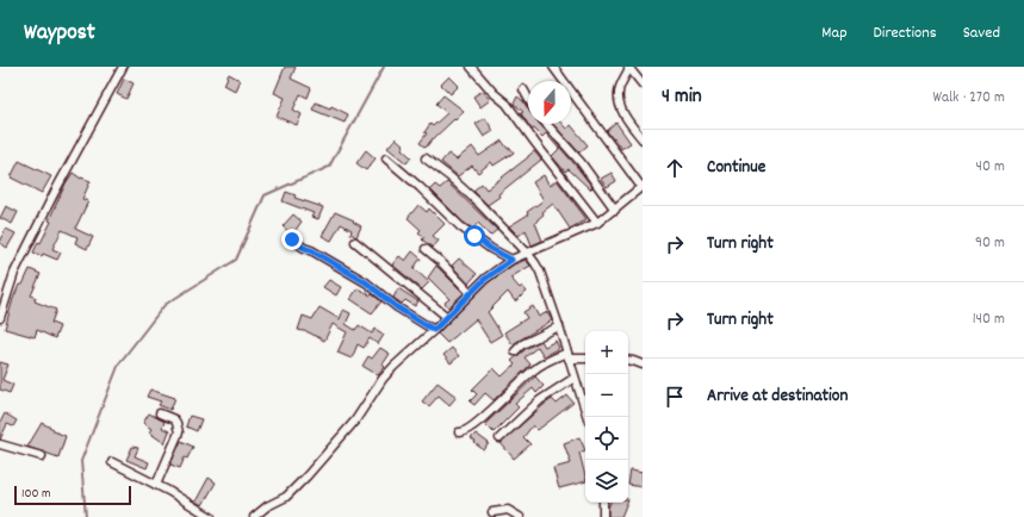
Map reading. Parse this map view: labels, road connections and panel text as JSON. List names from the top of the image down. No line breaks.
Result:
{"scale_bar":"100 m","north":"bottom","page":{"header":"Waypost","nav":["Map","Directions","Saved"],"heading":["4 min","Walk · 270 m"],"list":[["Continue","40 m"],["Turn right","90 m"],["Turn right","140 m"],"Arrive at destination"],"map_buttons":["+","−"],"scale":"100 m"}}
